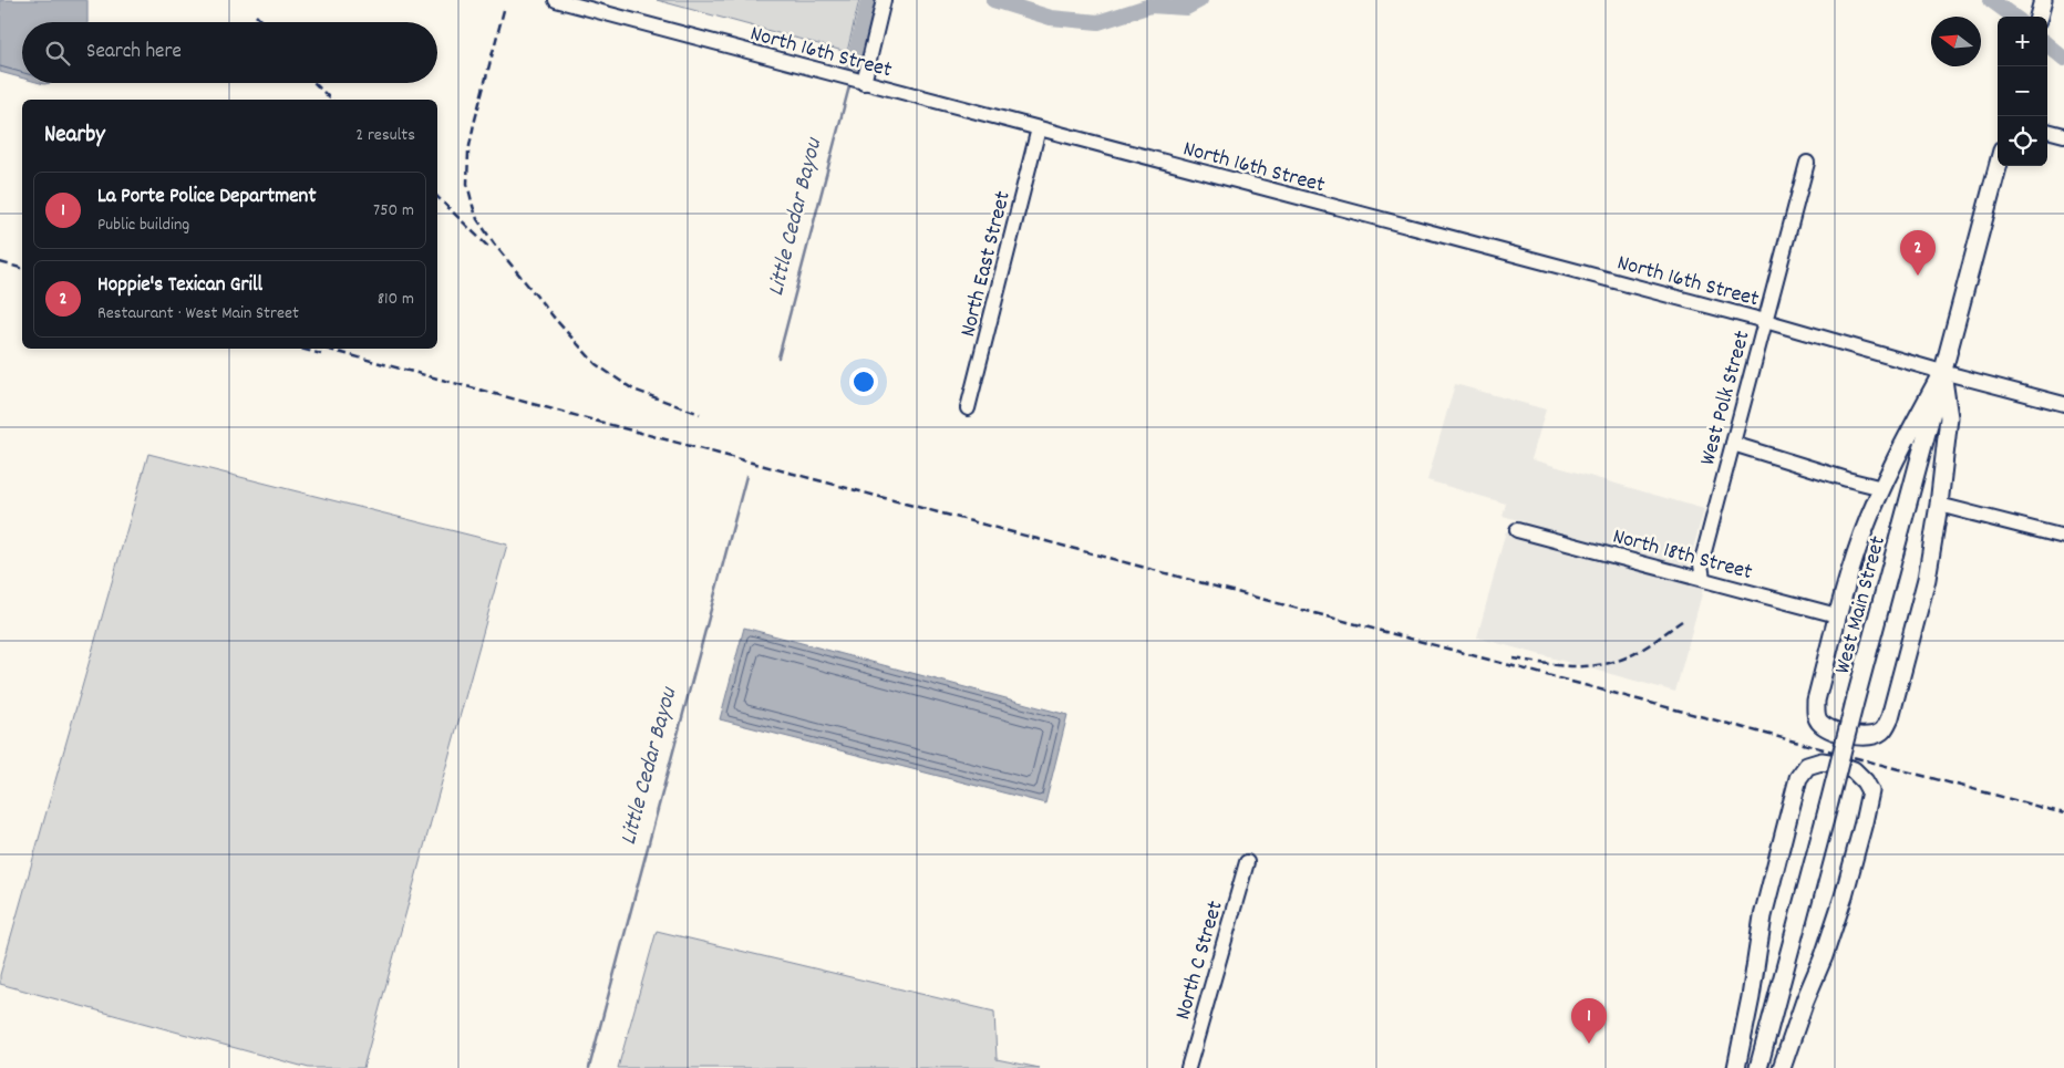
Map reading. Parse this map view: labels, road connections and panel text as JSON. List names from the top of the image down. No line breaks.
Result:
{"streets":{"main road":["West Main Street"],"street":["North 16th Street","North East Street","West Polk Street","North 18th Street","North C Street"]},"crossings":[["North 16th Street","North East Street"],["North 16th Street","West Polk Street"],["North 16th Street","West Main Street"],["West Polk Street","North 18th Street"]],"water":["Little Cedar Bayou"],"north":"left","page":{"map_buttons":["+","−"],"search":"Search here","heading":["Nearby","2 results"],"list":[{"mark":"1","name":"La Porte Police Department","note":"Public building","value":"750 m"},{"mark":"2","name":"Hoppie's Texican Grill","note":"Restaurant · West Main Street","value":"810 m"}],"pins":["2","1"]}}
